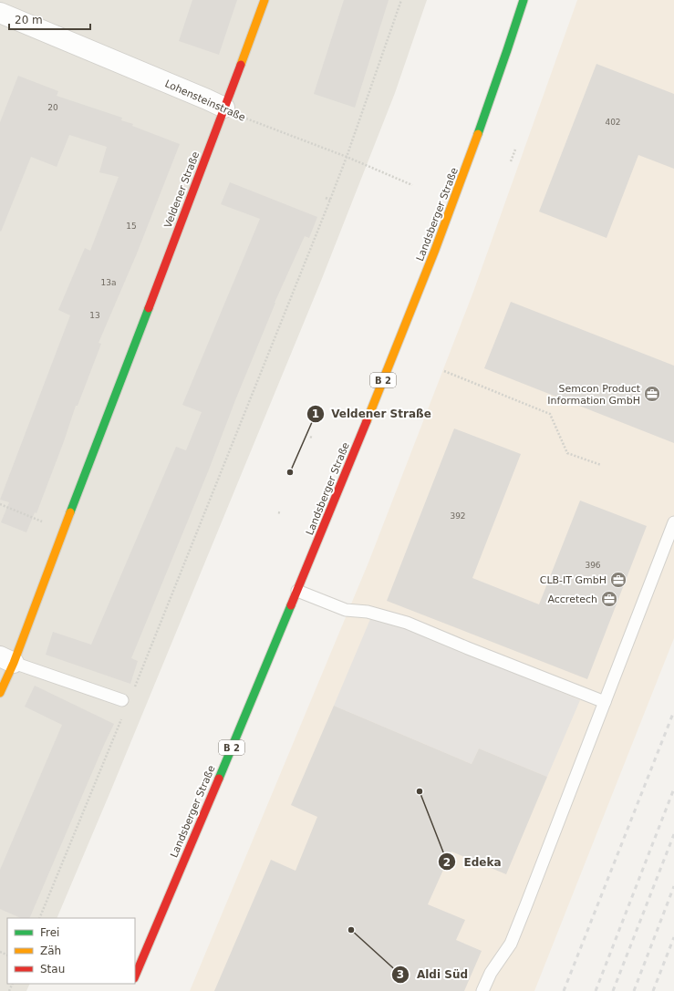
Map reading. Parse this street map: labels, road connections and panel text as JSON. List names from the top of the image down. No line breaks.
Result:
{"streets":{"main road":["Veldener Straße","Landsberger Straße","B 2"],"street":["Lohensteinstraße"]},"crossings":[["Lohensteinstraße","Veldener Straße"]],"places":{"office":["Semcon Product Information GmbH","CLB-IT GmbH","Accretech"],"other":["Veldener Straße","Edeka","Aldi Süd"]},"house_numbers":["20","402","15","13a","13","392","396"],"legend":["Frei","Zäh","Stau"],"scale_bar":"20 m"}
